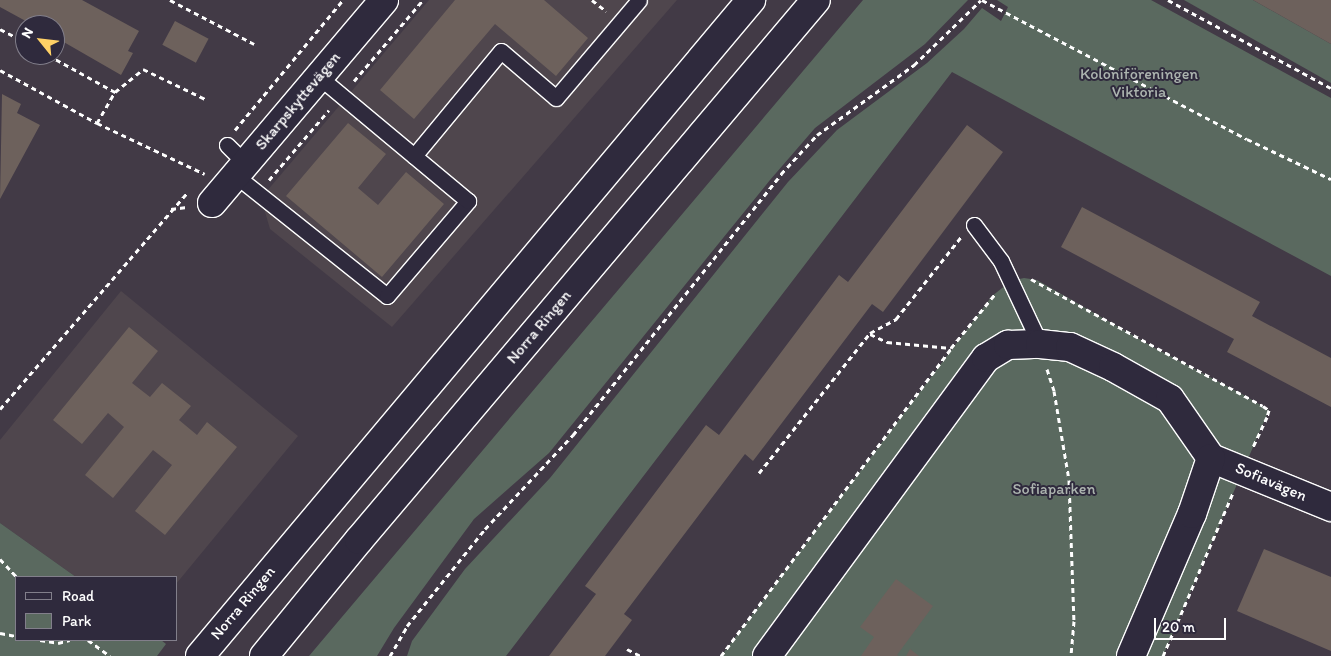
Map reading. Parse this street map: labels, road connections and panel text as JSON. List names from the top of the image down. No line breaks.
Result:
{"streets":{"main road":["Skarpskyttevägen","Norra Ringen","Sofiavägen"]},"parks":["Koloniföreningen Viktoria","Sofiaparken"],"legend":["Road","Park"],"scale_bar":"20 m","north":"top left"}
